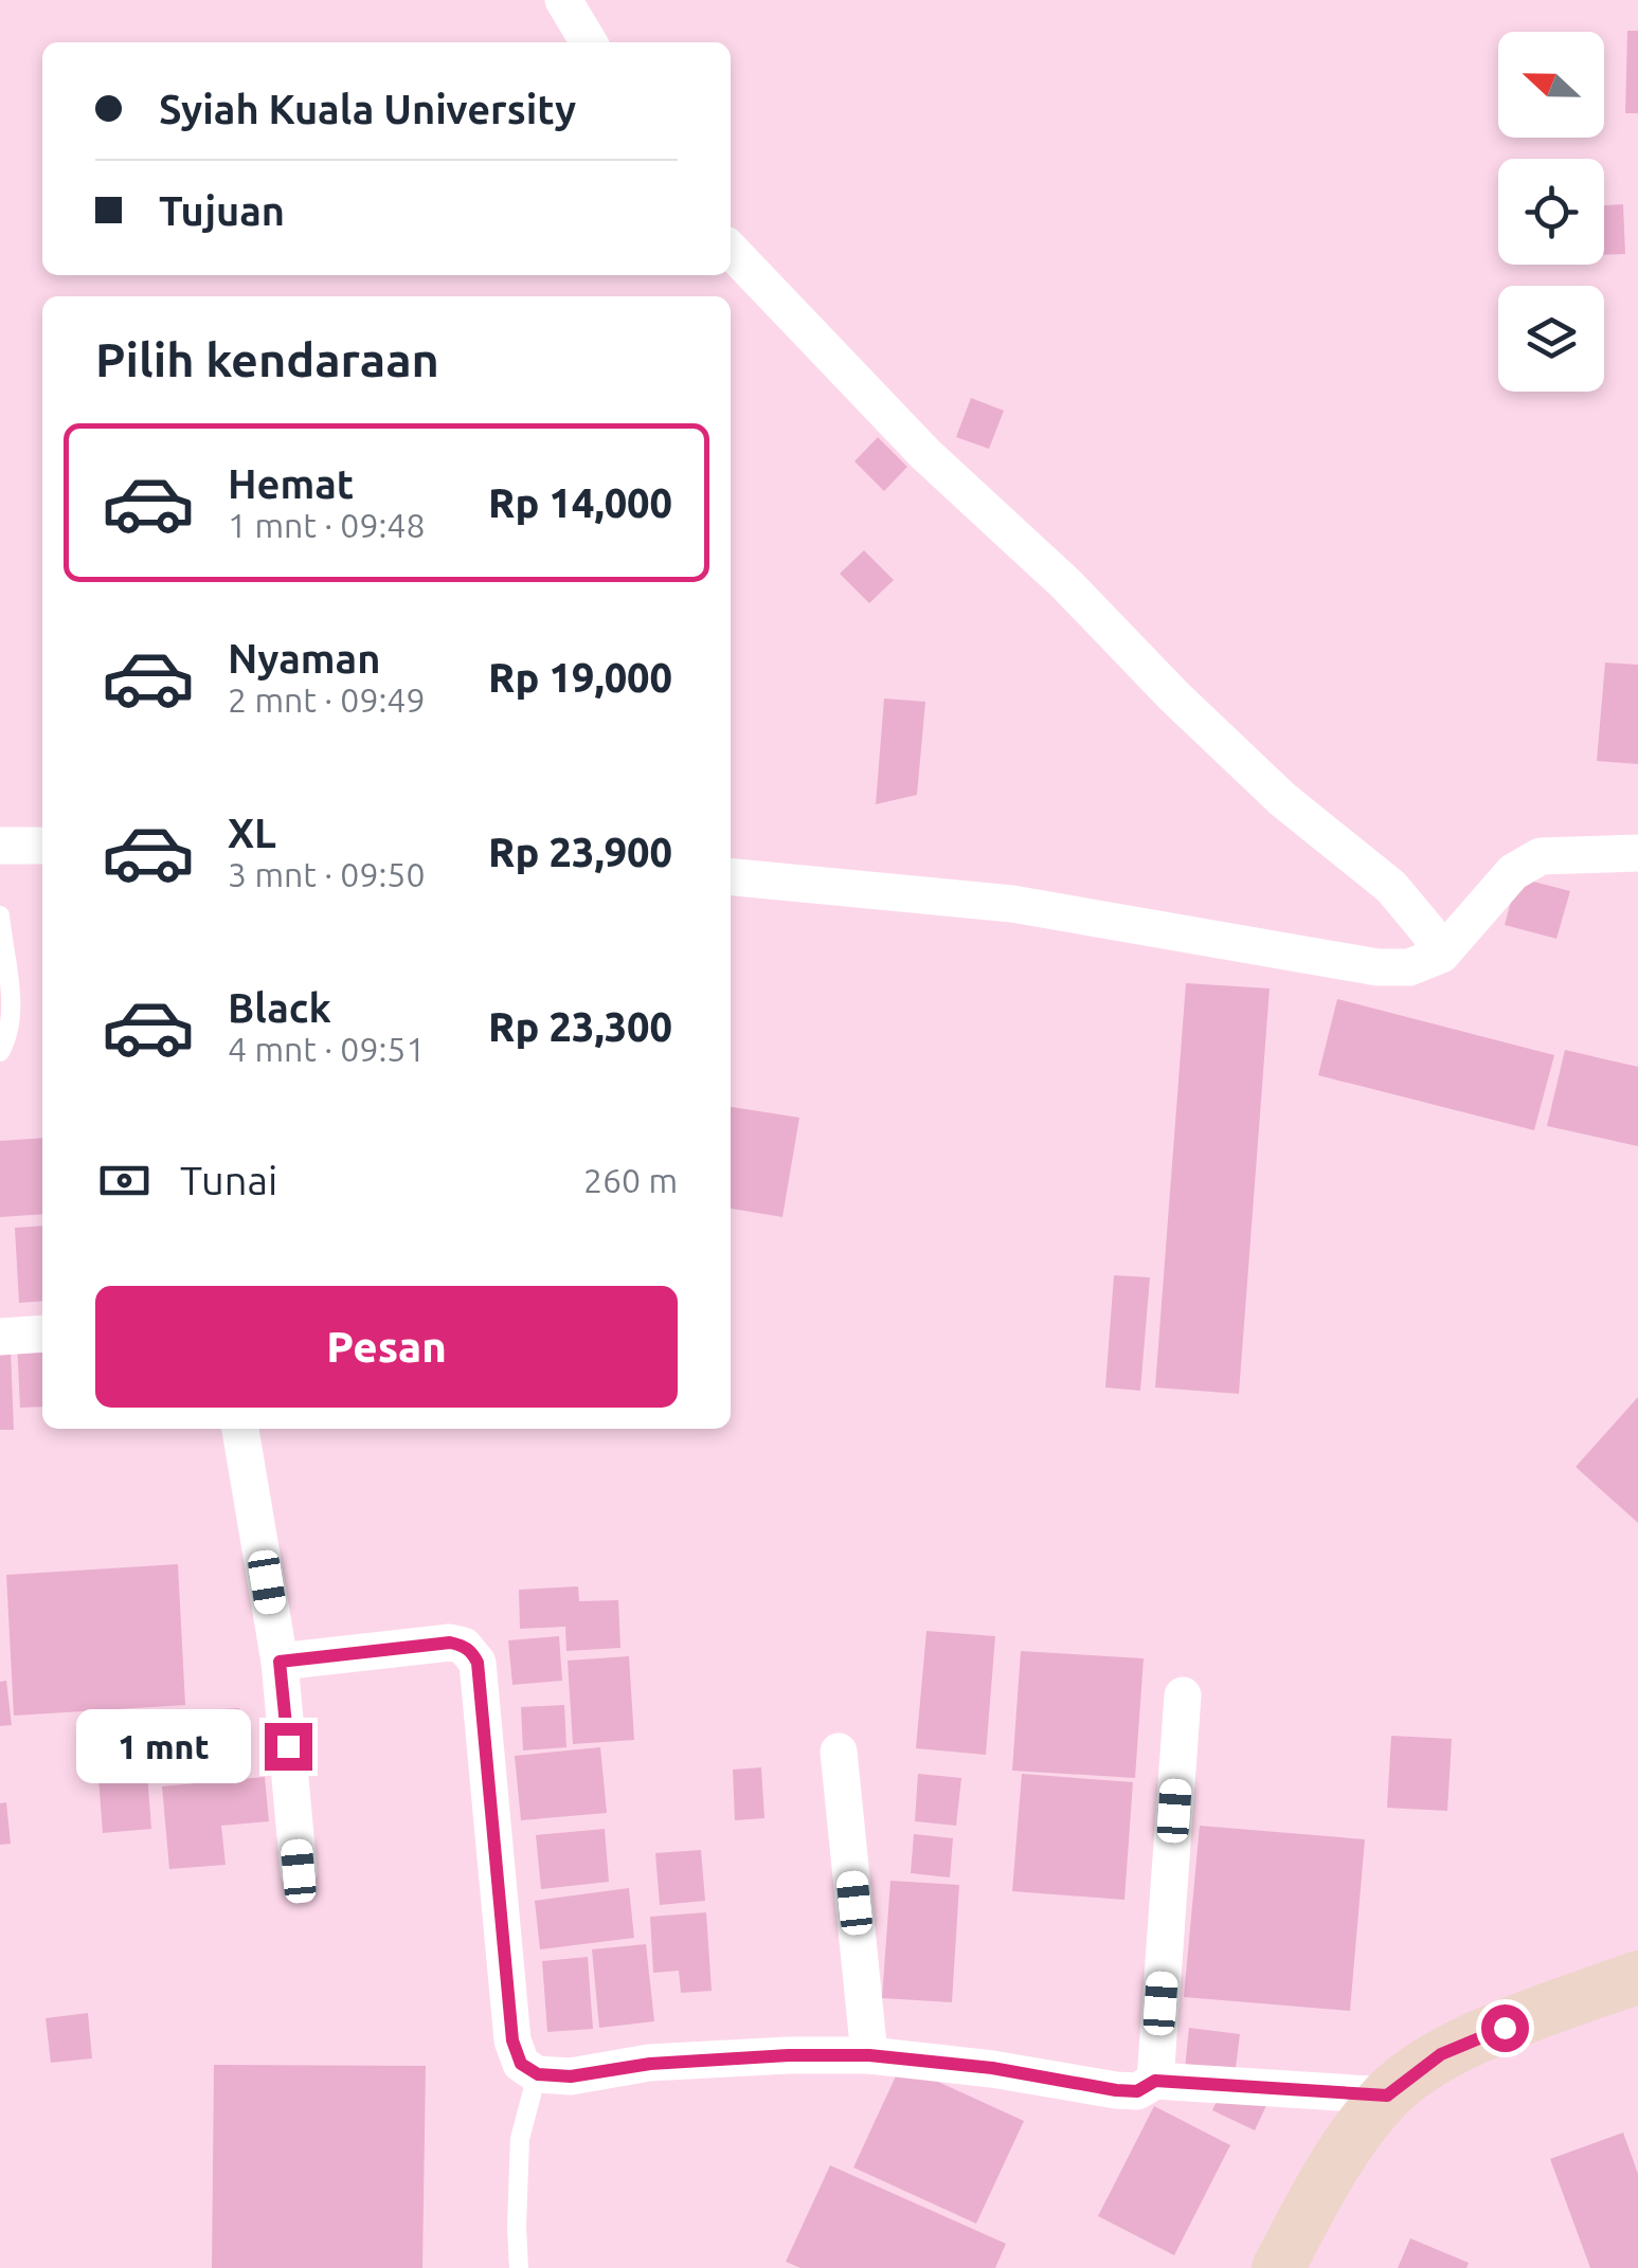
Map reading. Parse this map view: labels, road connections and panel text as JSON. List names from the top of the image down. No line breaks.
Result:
{"north":"left","page":{"banner":["Syiah Kuala University","Tujuan"],"heading":"Pilih kendaraan","list":[{"name":"Hemat","note":"1 mnt · 09:48","value":"Rp 14,000"},{"name":"Nyaman","note":"2 mnt · 09:49","value":"Rp 19,000"},{"name":"XL","note":"3 mnt · 09:50","value":"Rp 23,900"},{"name":"Black","note":"4 mnt · 09:51","value":"Rp 23,300"}],"pay":["Tunai","260 m"],"buttons":"Pesan","bubble":"1 mnt"}}
